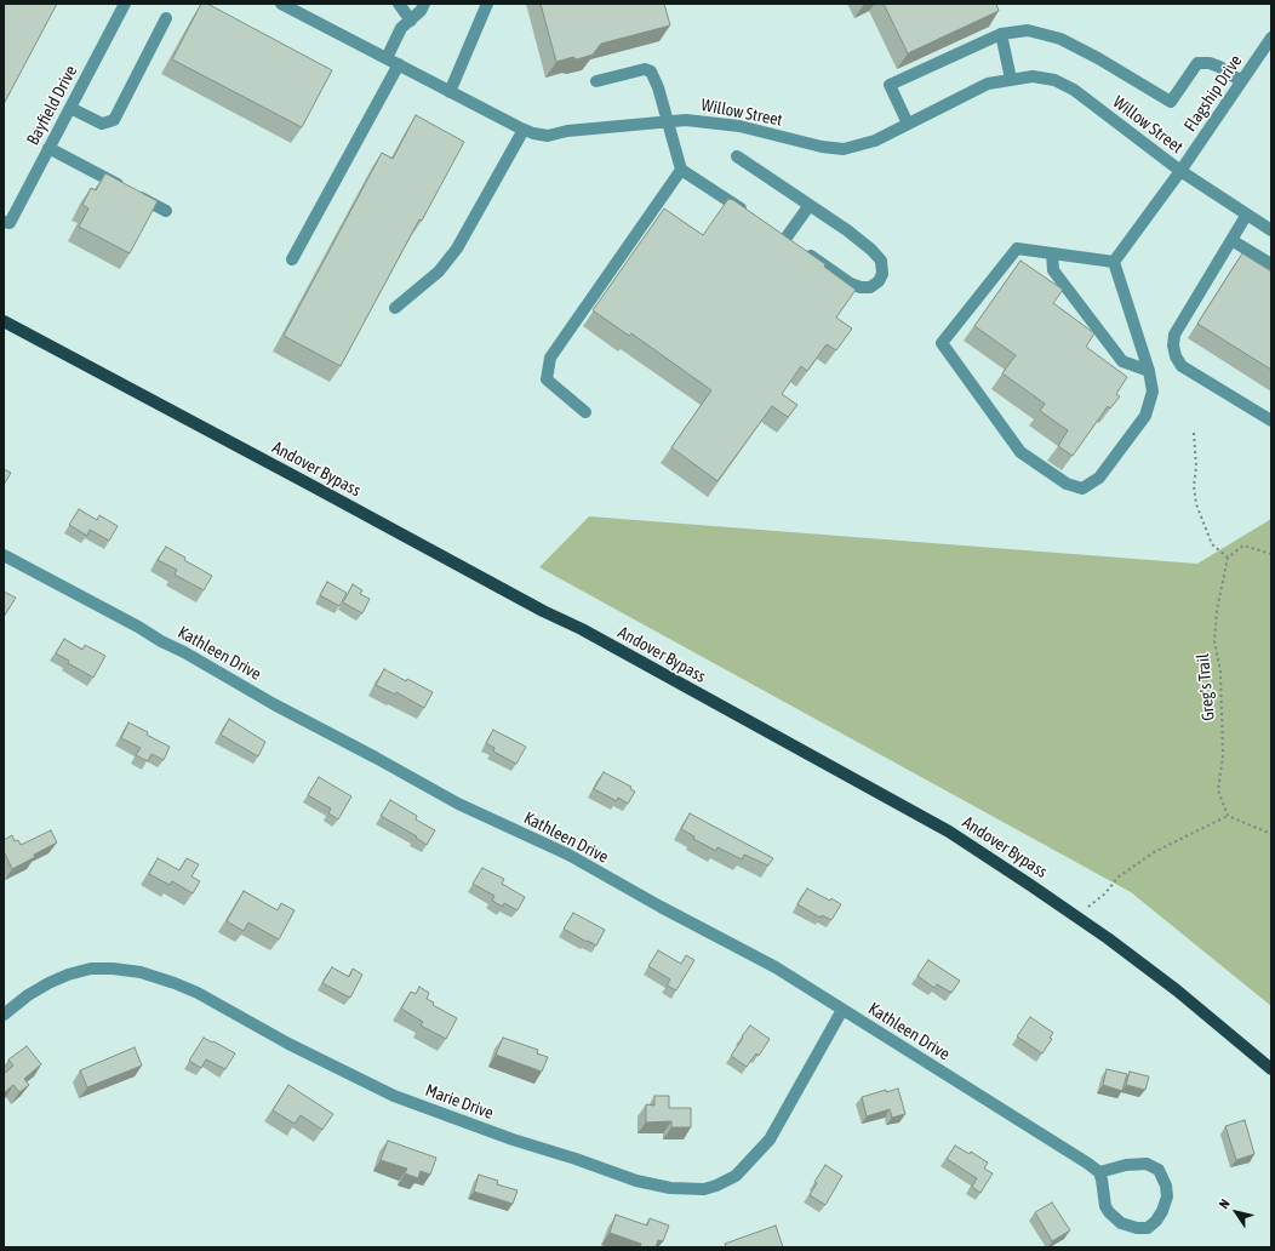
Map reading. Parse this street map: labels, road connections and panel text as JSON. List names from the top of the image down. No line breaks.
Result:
{"streets":{"main road":["Andover Bypass"],"street":["Flagship Drive","Bayfield Drive","Willow Street","Kathleen Drive","Marie Drive"],"path":["Greg's Trail"]},"crossings":[["Flagship Drive","Willow Street"],["Kathleen Drive","Marie Drive"]],"north":"top left"}
